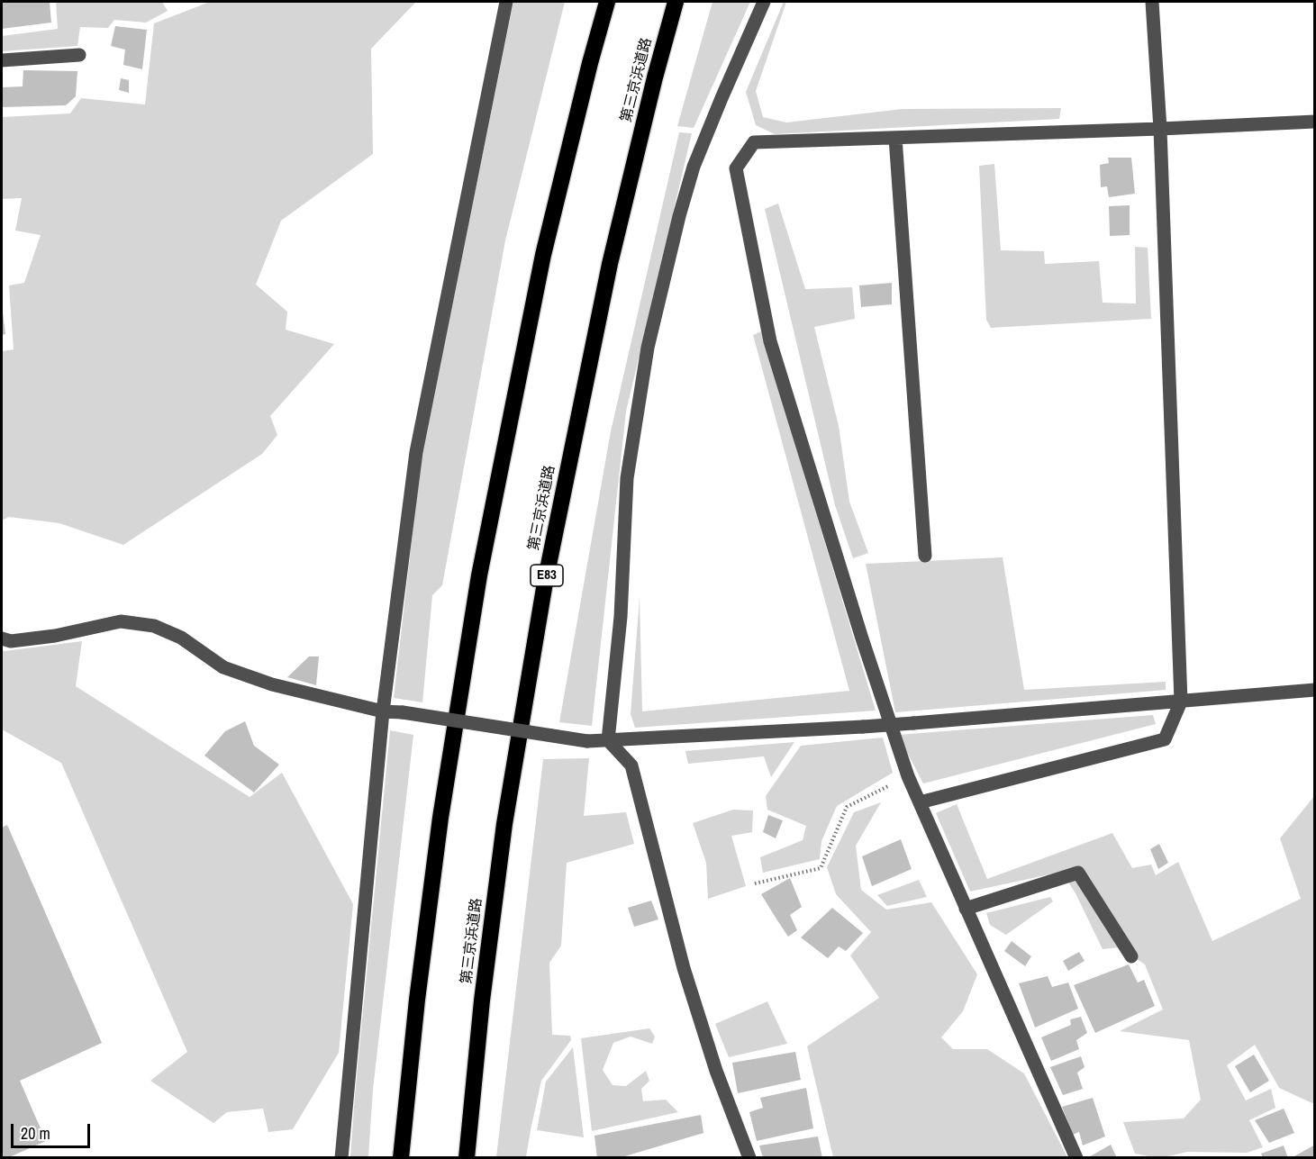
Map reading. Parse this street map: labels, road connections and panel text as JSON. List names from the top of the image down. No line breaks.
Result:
{"streets":{"highway":["第三京浜道路","E83"]},"scale_bar":"20 m"}
